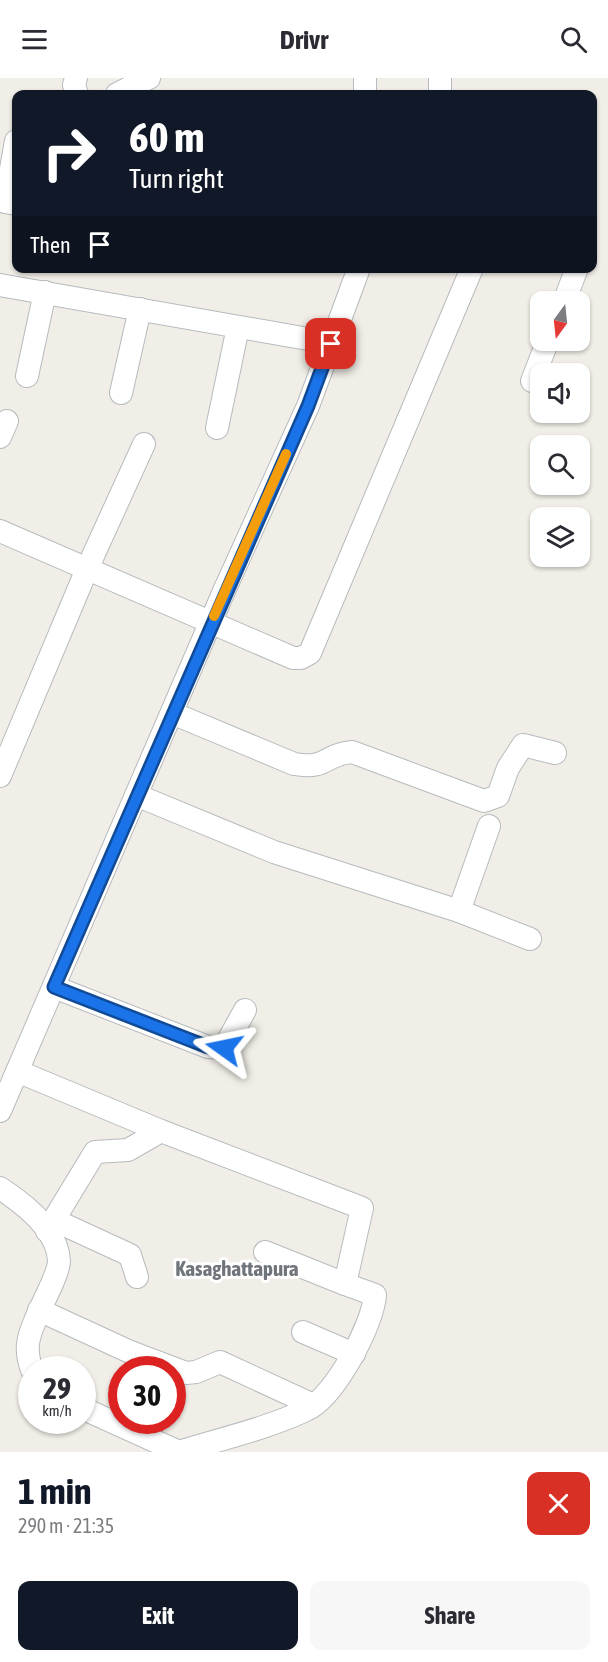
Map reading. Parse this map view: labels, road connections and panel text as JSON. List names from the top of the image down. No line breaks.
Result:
{"districts":["Kasaghattapura"],"north":"bottom","page":{"header":"Drivr","turn":["60 m","Turn right"],"then":"Then","speed":"29 km/h","limit":"30","heading":["1 min","290 m · 21:35"],"buttons":["Exit","Share"]}}
